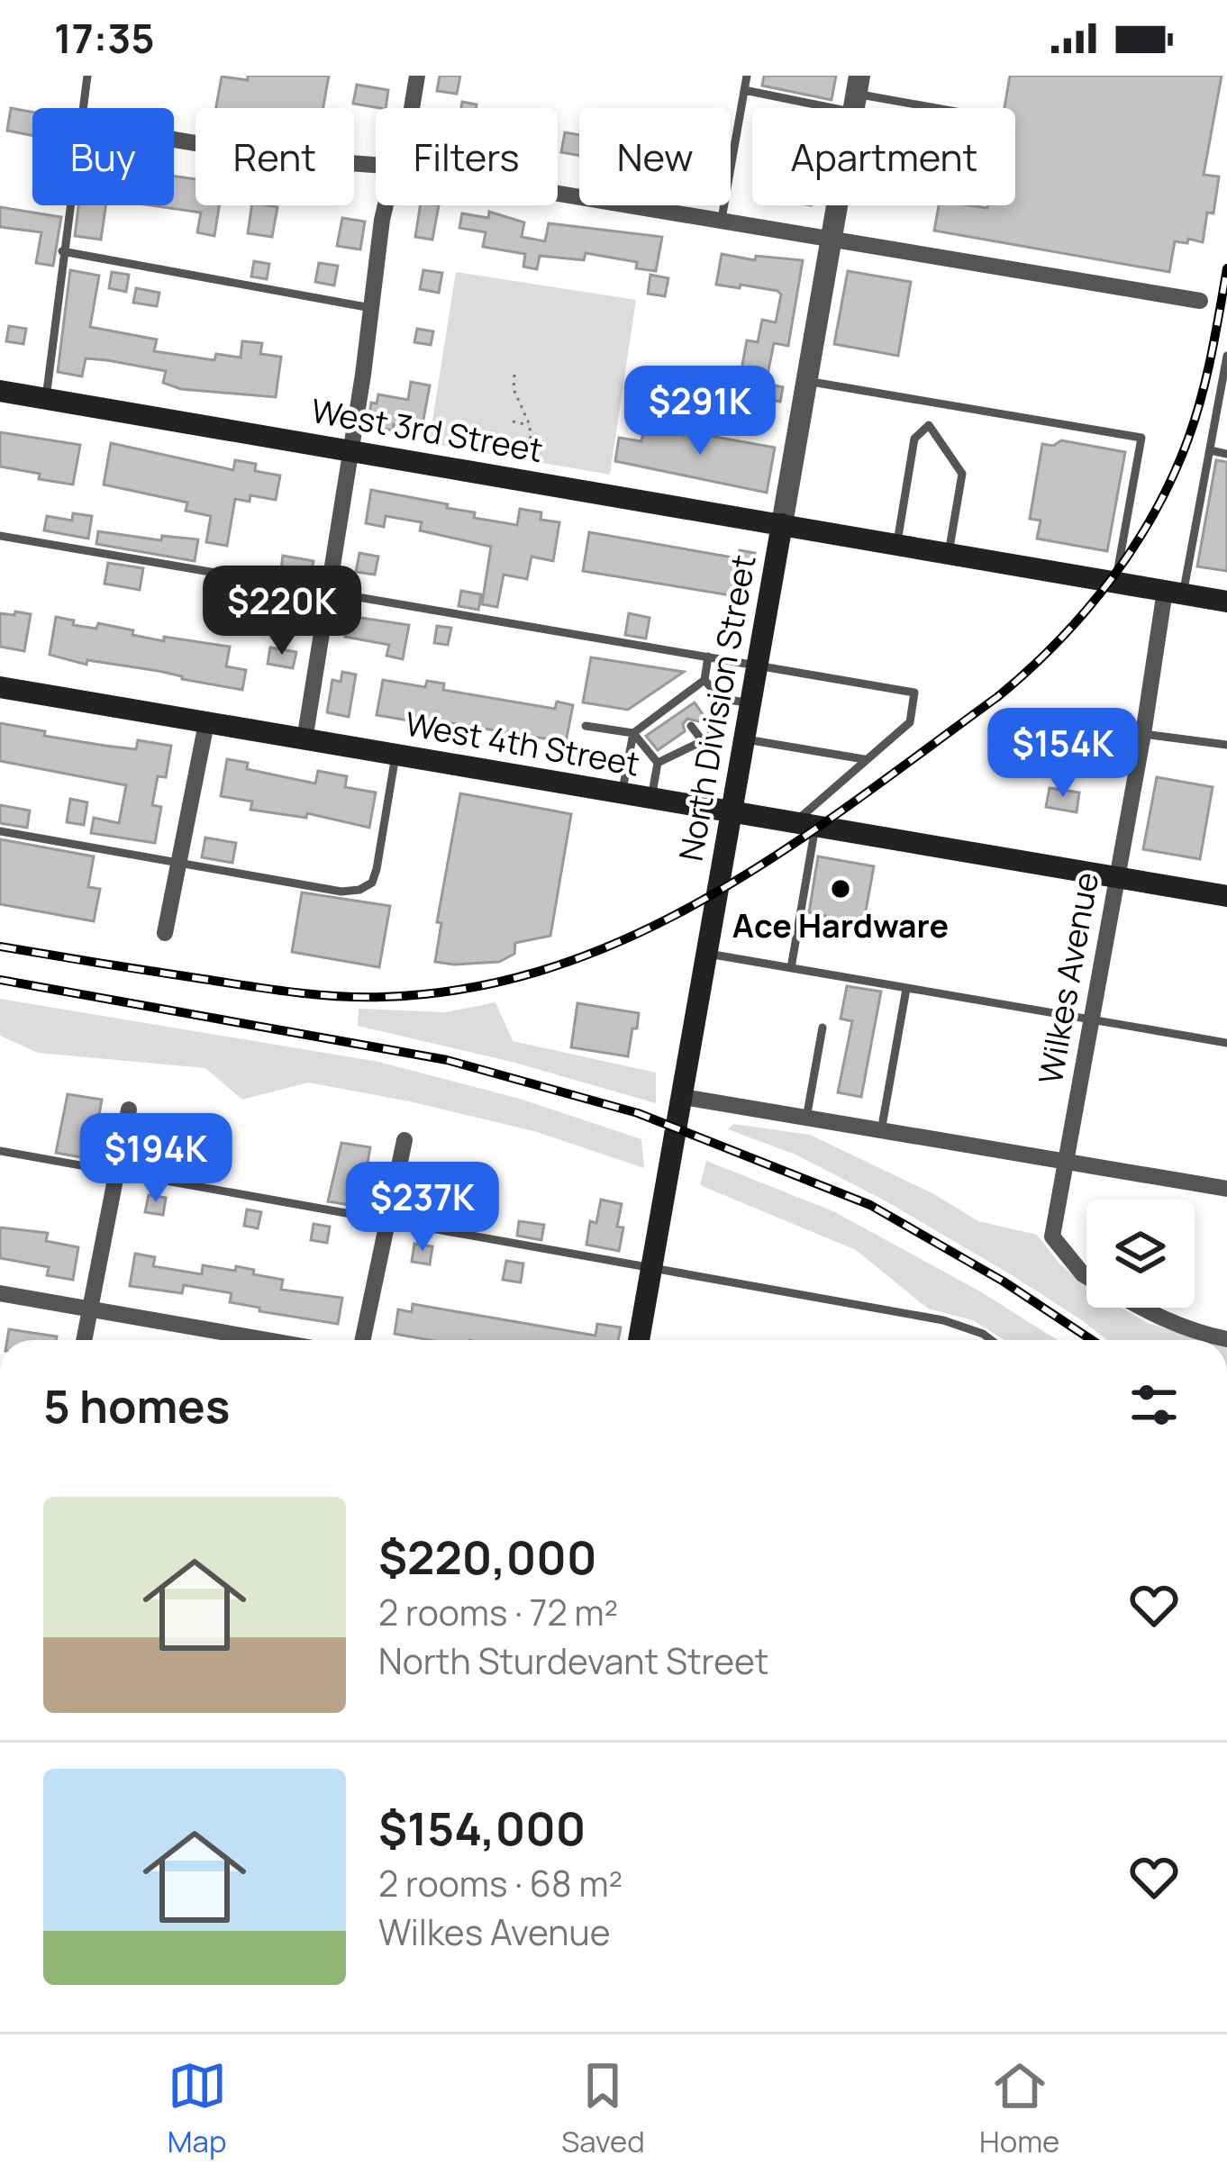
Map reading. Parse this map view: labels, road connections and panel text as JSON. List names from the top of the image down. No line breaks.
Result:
{"streets":{"main road":["West 3rd Street","North Division Street","West 4th Street"],"street":["Wilkes Avenue"]},"crossings":[["West 3rd Street","North Division Street"],["West 3rd Street","Wilkes Avenue"],["North Division Street","West 4th Street"],["West 4th Street","Wilkes Avenue"]],"places":["Ace Hardware"],"page":{"status":"17:35","chip":["Buy","Rent","Filters","New","Apartment"],"price":["$291K","$220K","$154K","$194K","$237K"],"heading":"5 homes","list":[{"name":"$220,000","note":"2 rooms · 72 m² · North Sturdevant Street"},{"name":"$154,000","note":"2 rooms · 68 m² · Wilkes Avenue"}],"tabs":["Map","Saved","Home"]}}
